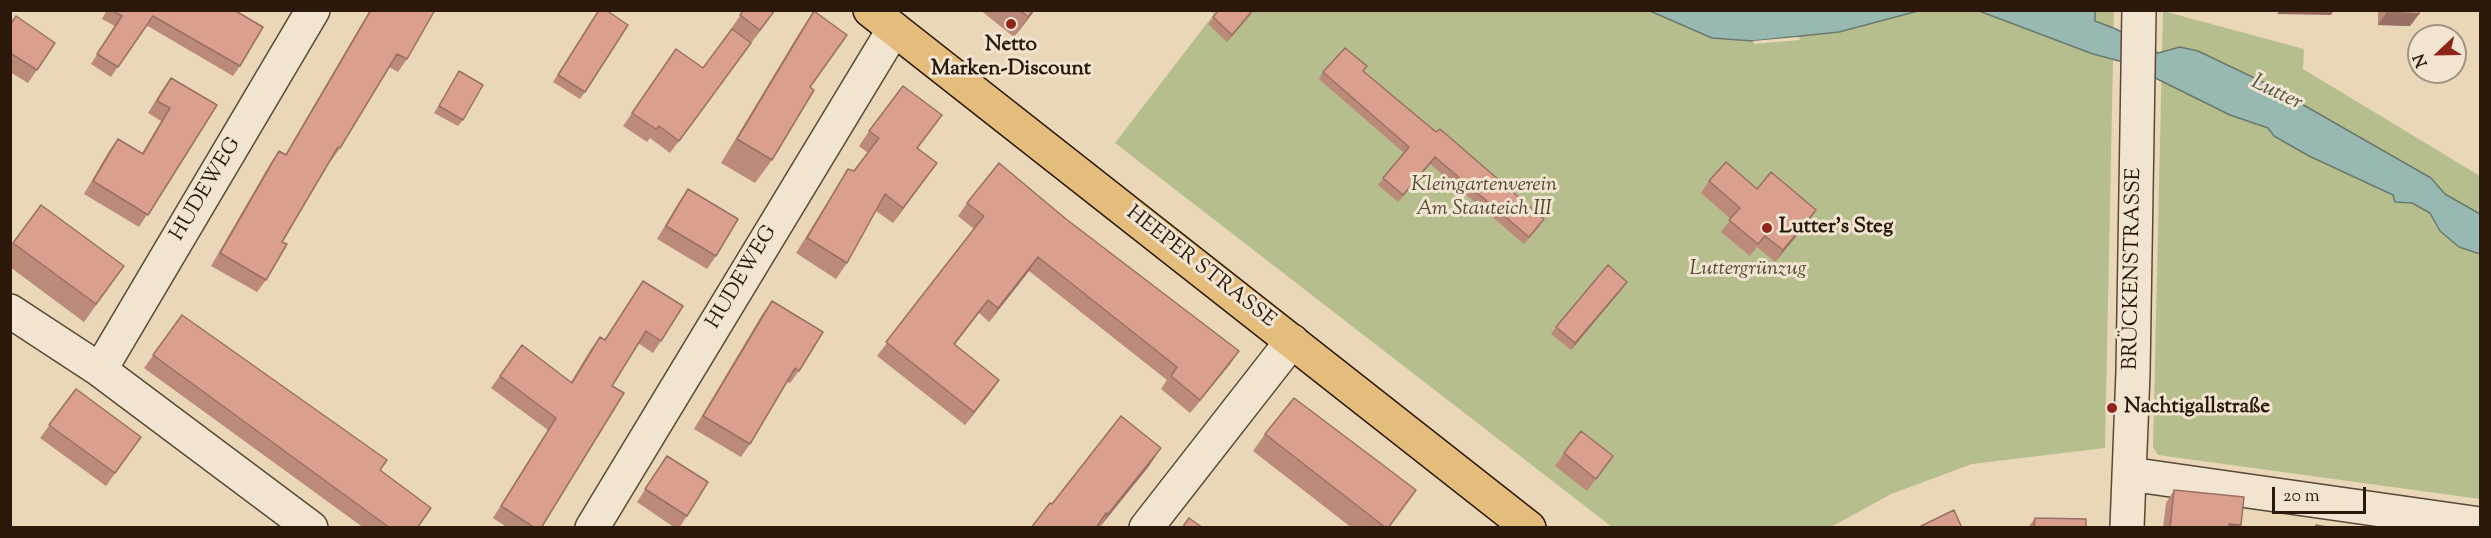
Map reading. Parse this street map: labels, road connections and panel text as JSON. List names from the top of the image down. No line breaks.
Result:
{"streets":{"main road":["HEEPER STRASSE"],"street":["HUDEWEG","BRÜCKENSTRASSE"]},"crossings":[["HUDEWEG","HEEPER STRASSE"]],"water":["Lutter"],"parks":["Kleingartenverein Am Stauteich III","Luttergrünzug"],"places":["Netto Marken-Discount","Lutter's Steg","Nachtigallstraße"],"scale_bar":"20 m","north":"left"}
